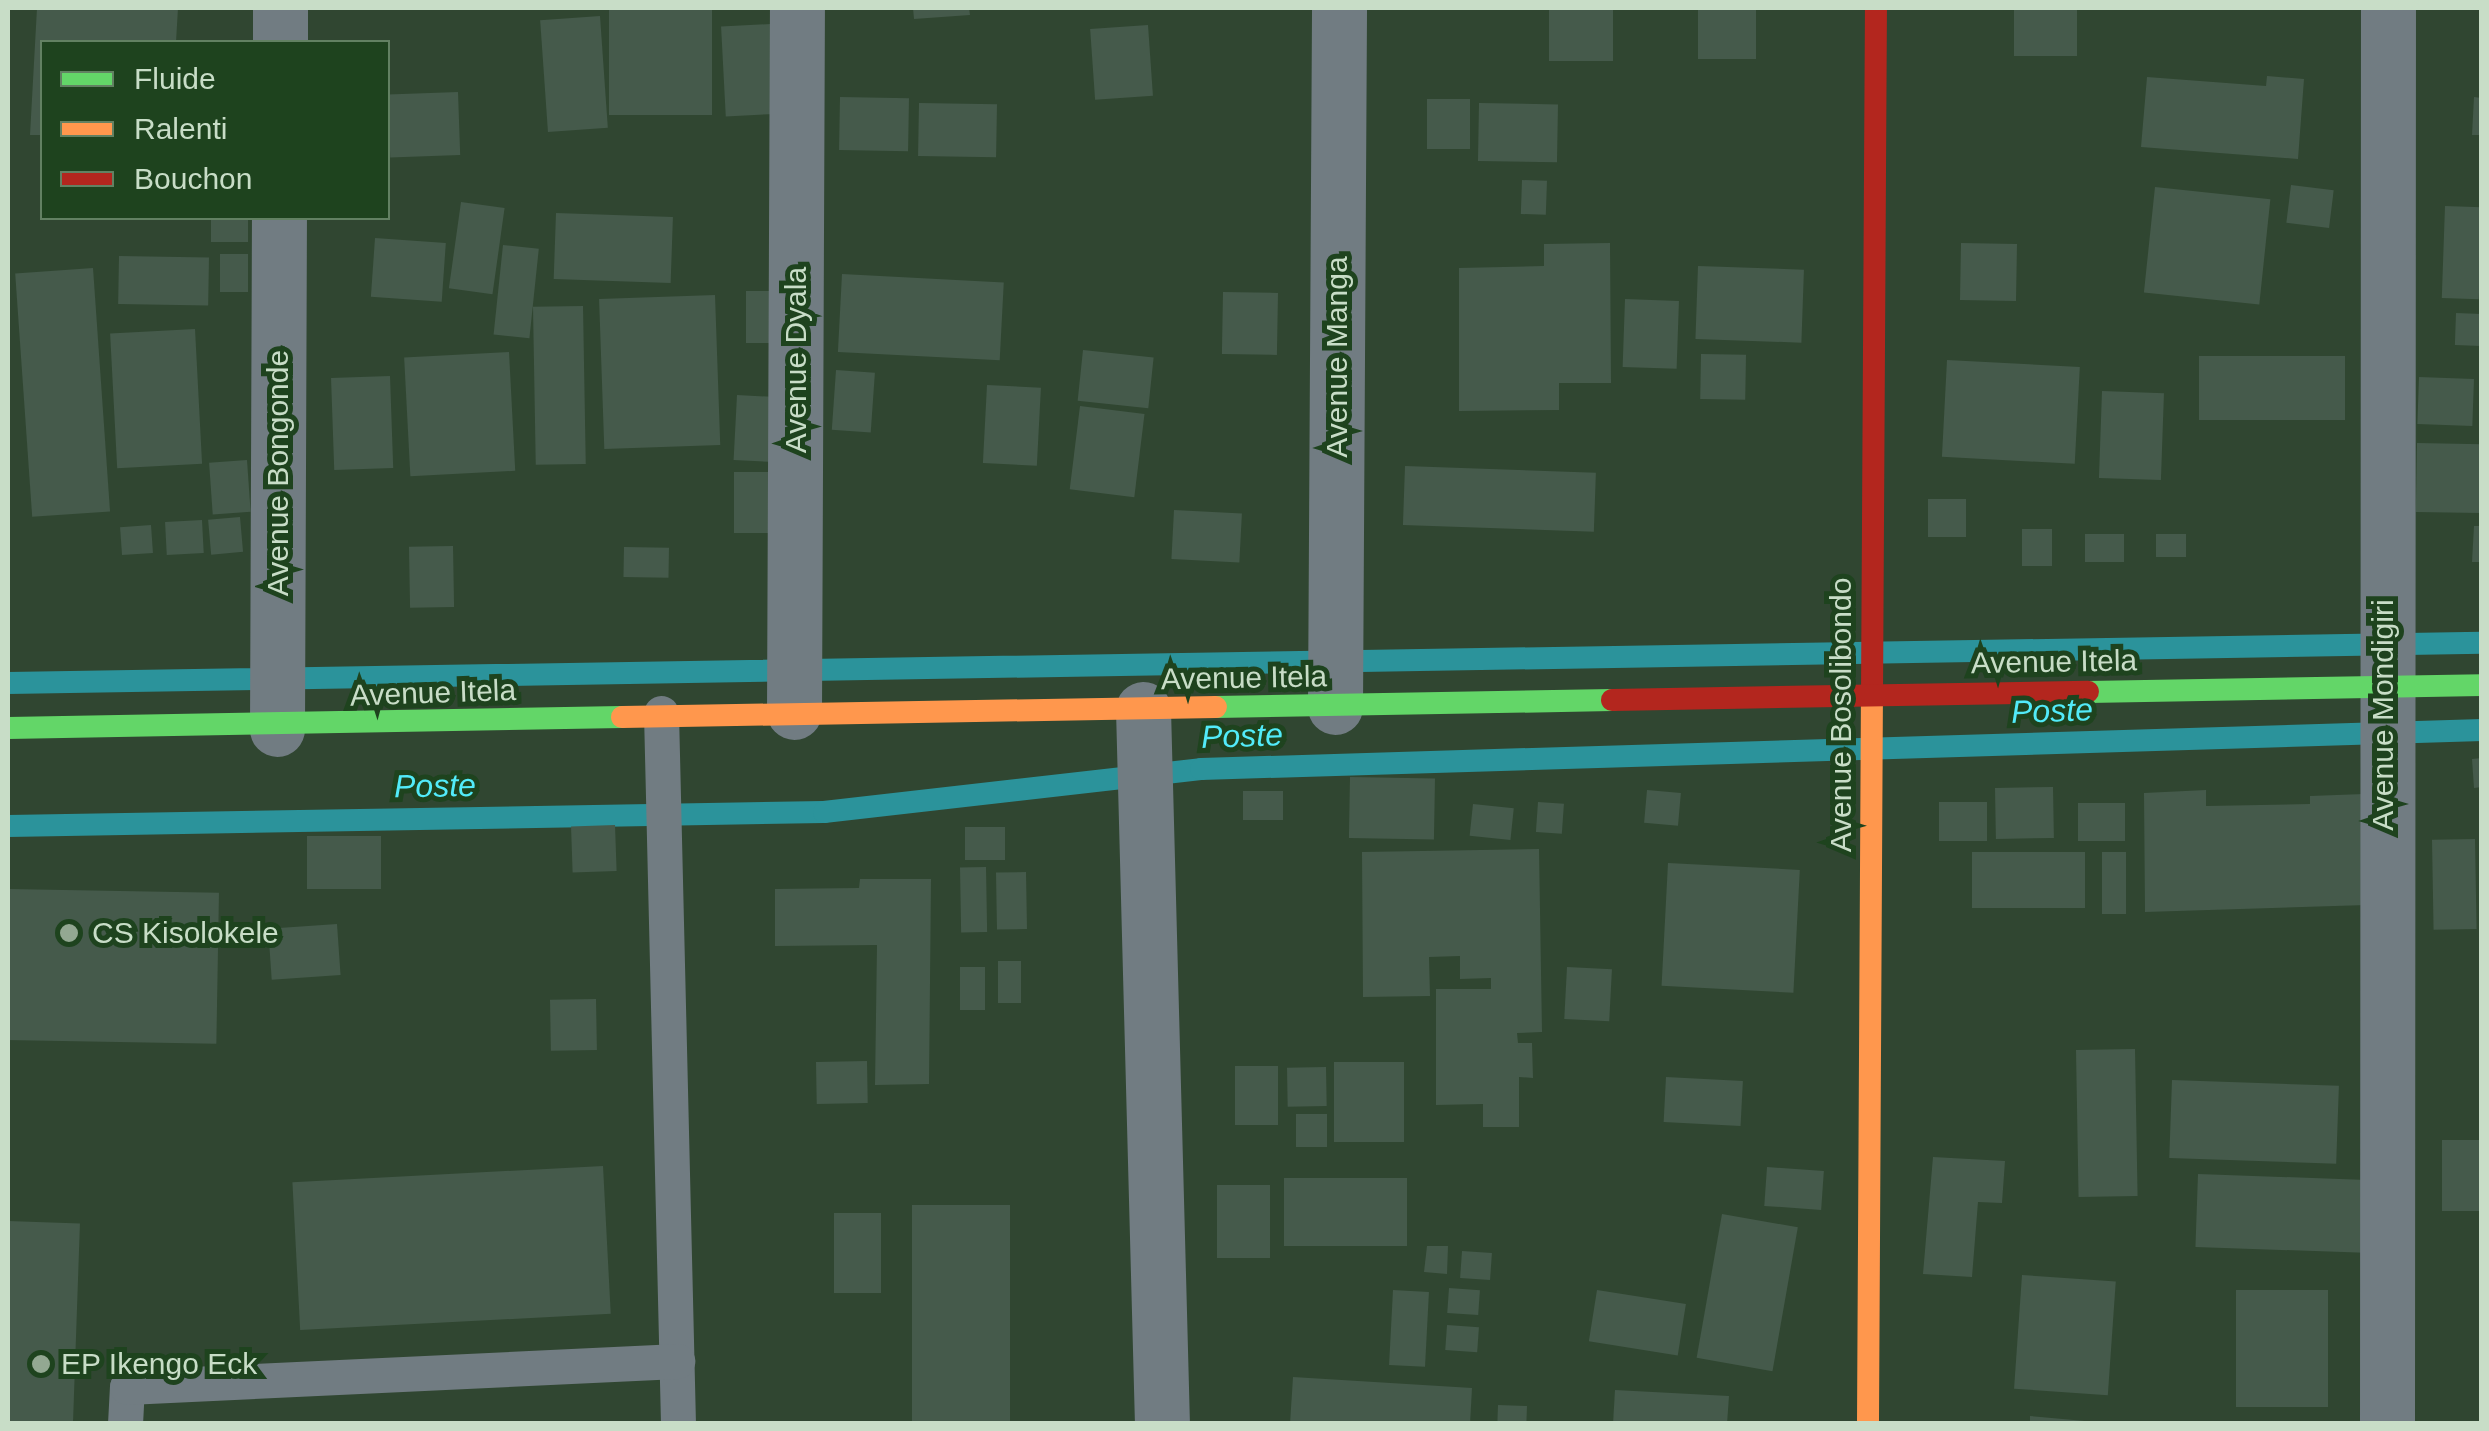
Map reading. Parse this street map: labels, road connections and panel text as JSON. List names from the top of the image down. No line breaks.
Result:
{"streets":{"street":["Avenue Manga","Avenue Dyala","Avenue Bongonde","Avenue Itela","Avenue Bosolibondo","Avenue Mondigiri"]},"crossings":[["Avenue Manga","Avenue Itela"],["Avenue Dyala","Avenue Itela"],["Avenue Bongonde","Avenue Itela"],["Avenue Itela","Avenue Bosolibondo"],["Avenue Itela","Avenue Mondigiri"]],"water":["Poste"],"places":["CS Kisolokele","EP Ikengo Eck"],"legend":["Fluide","Ralenti","Bouchon"]}
